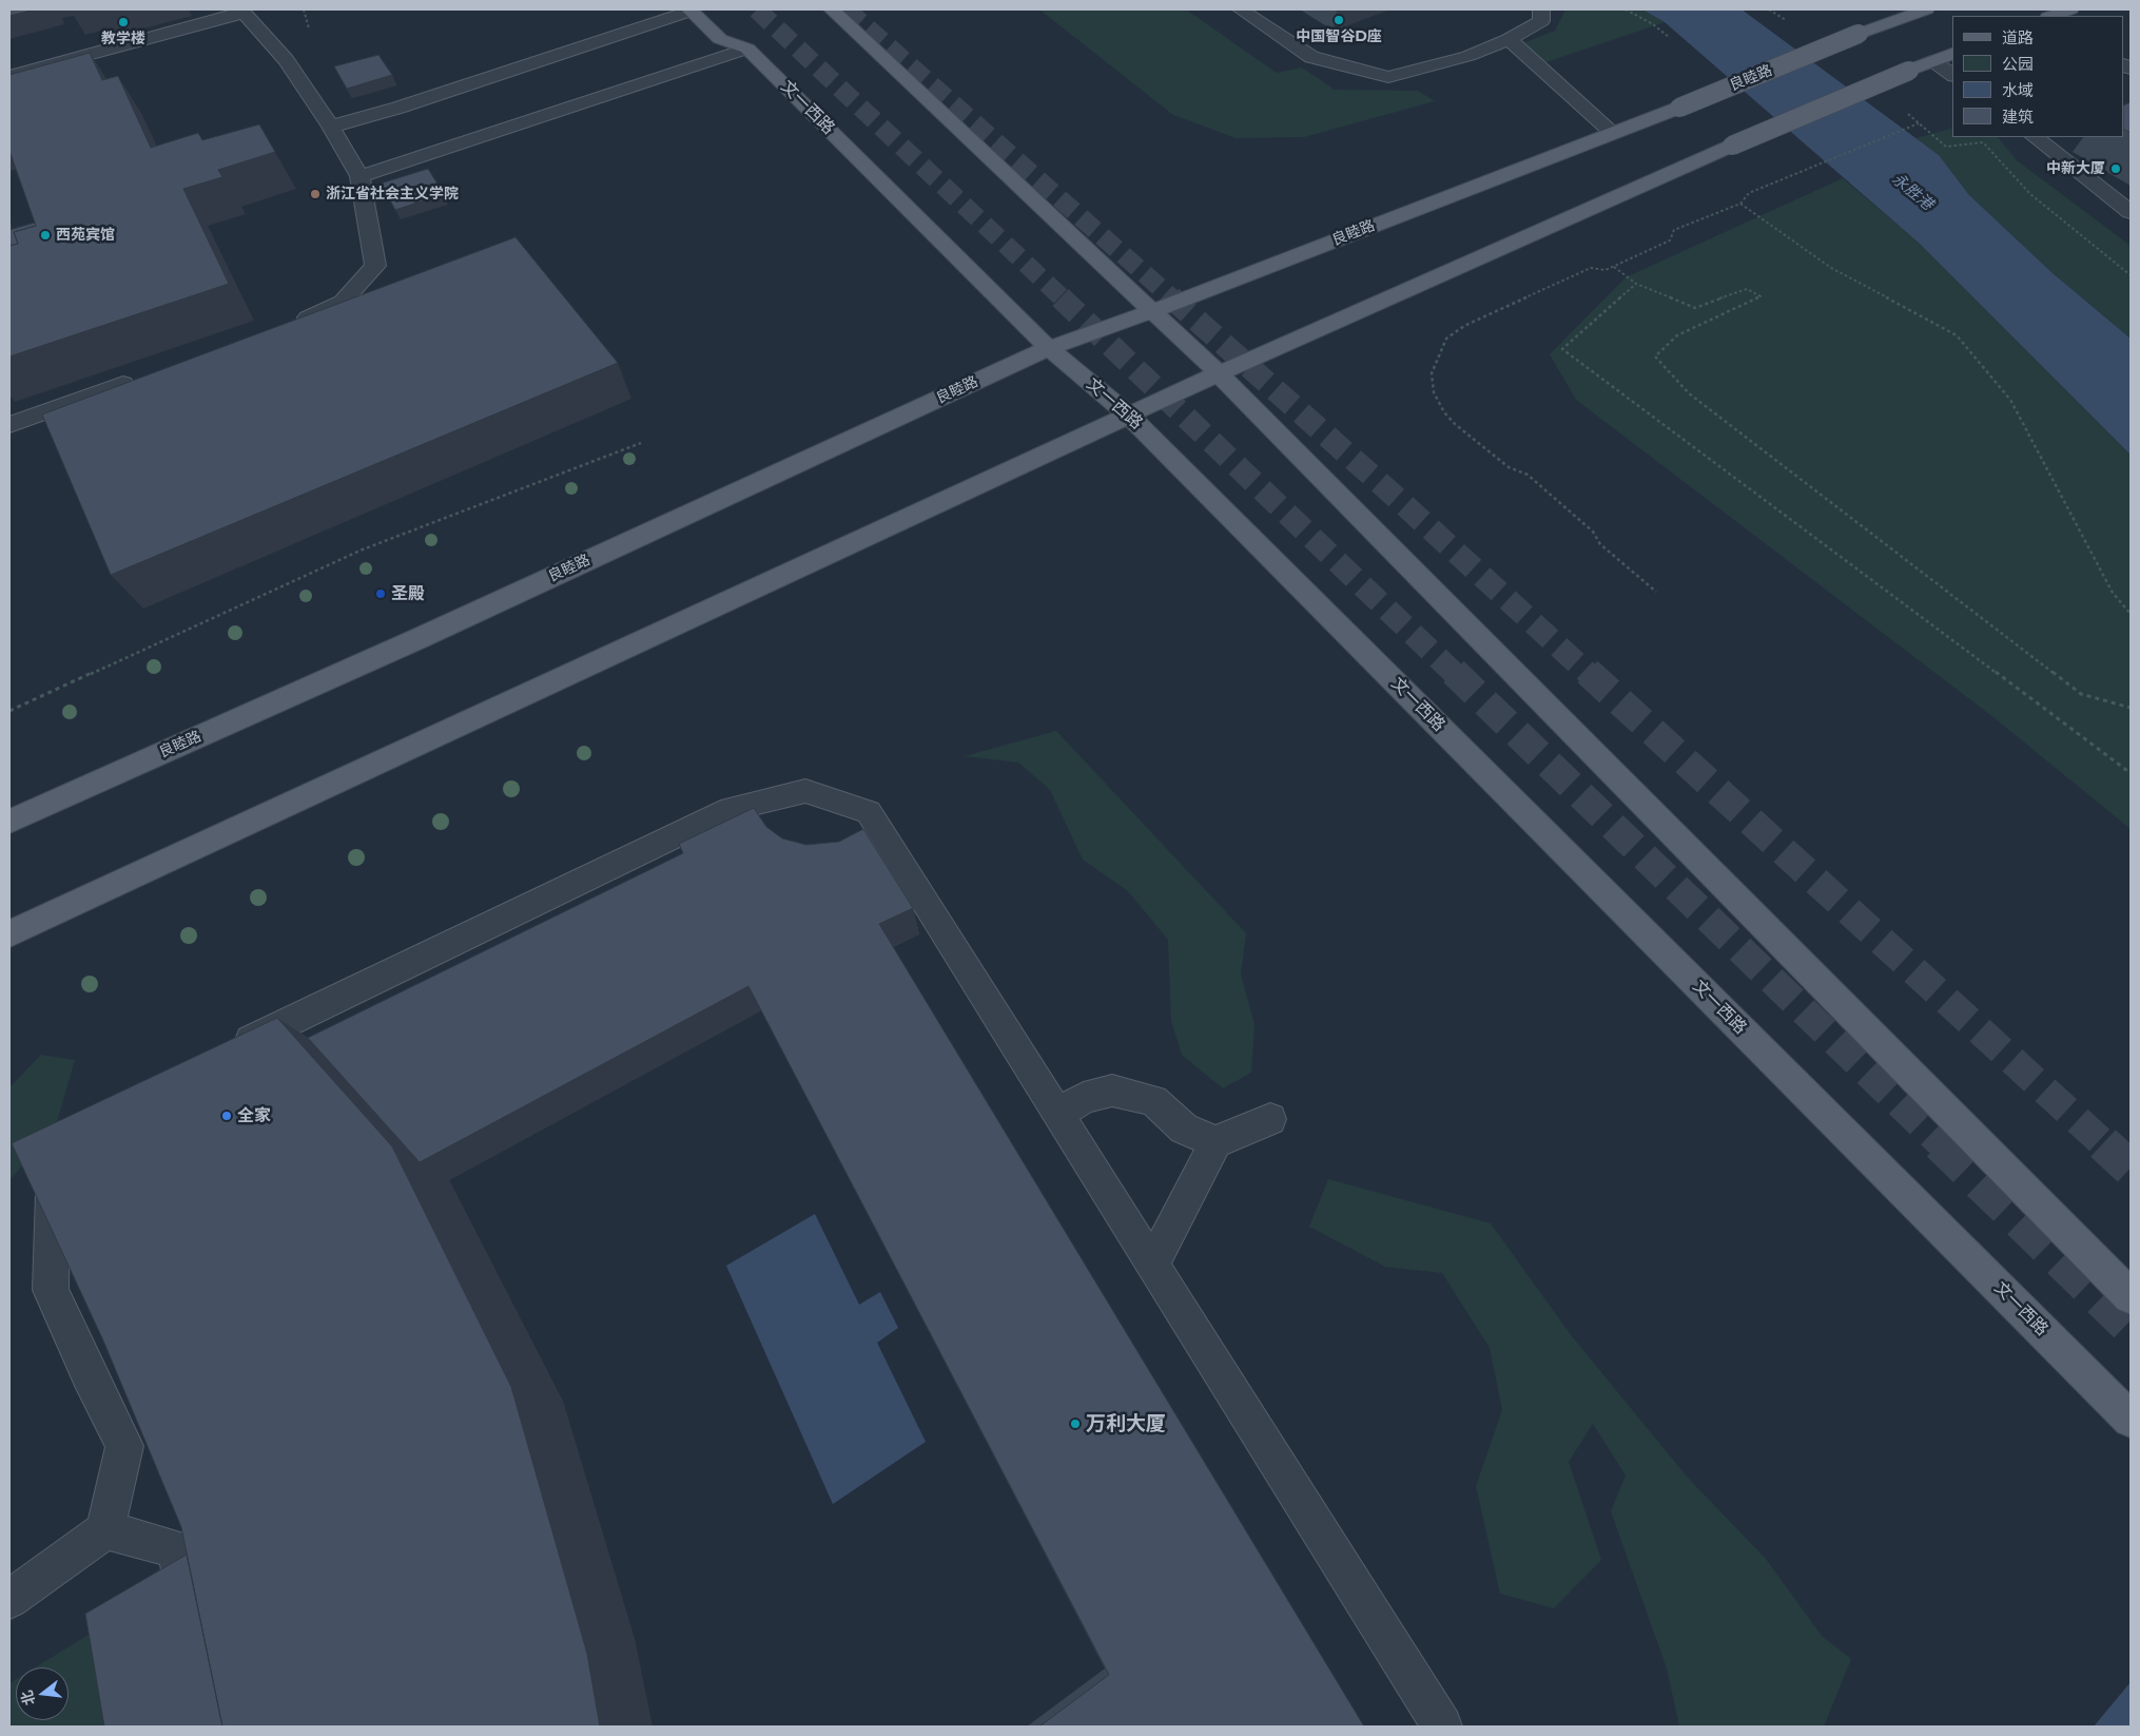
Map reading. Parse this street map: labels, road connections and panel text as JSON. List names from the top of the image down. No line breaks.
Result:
{"streets":{"main road":["良睦路","文一西路"]},"crossings":[["良睦路","文一西路"]],"water":["永胜港"],"places":["中国智谷D座","教学楼","中新大厦","浙江省社会主义学院","西苑宾馆","圣殿","全家","万利大厦"],"legend":["道路","公园","水域","建筑"],"north":"left"}
